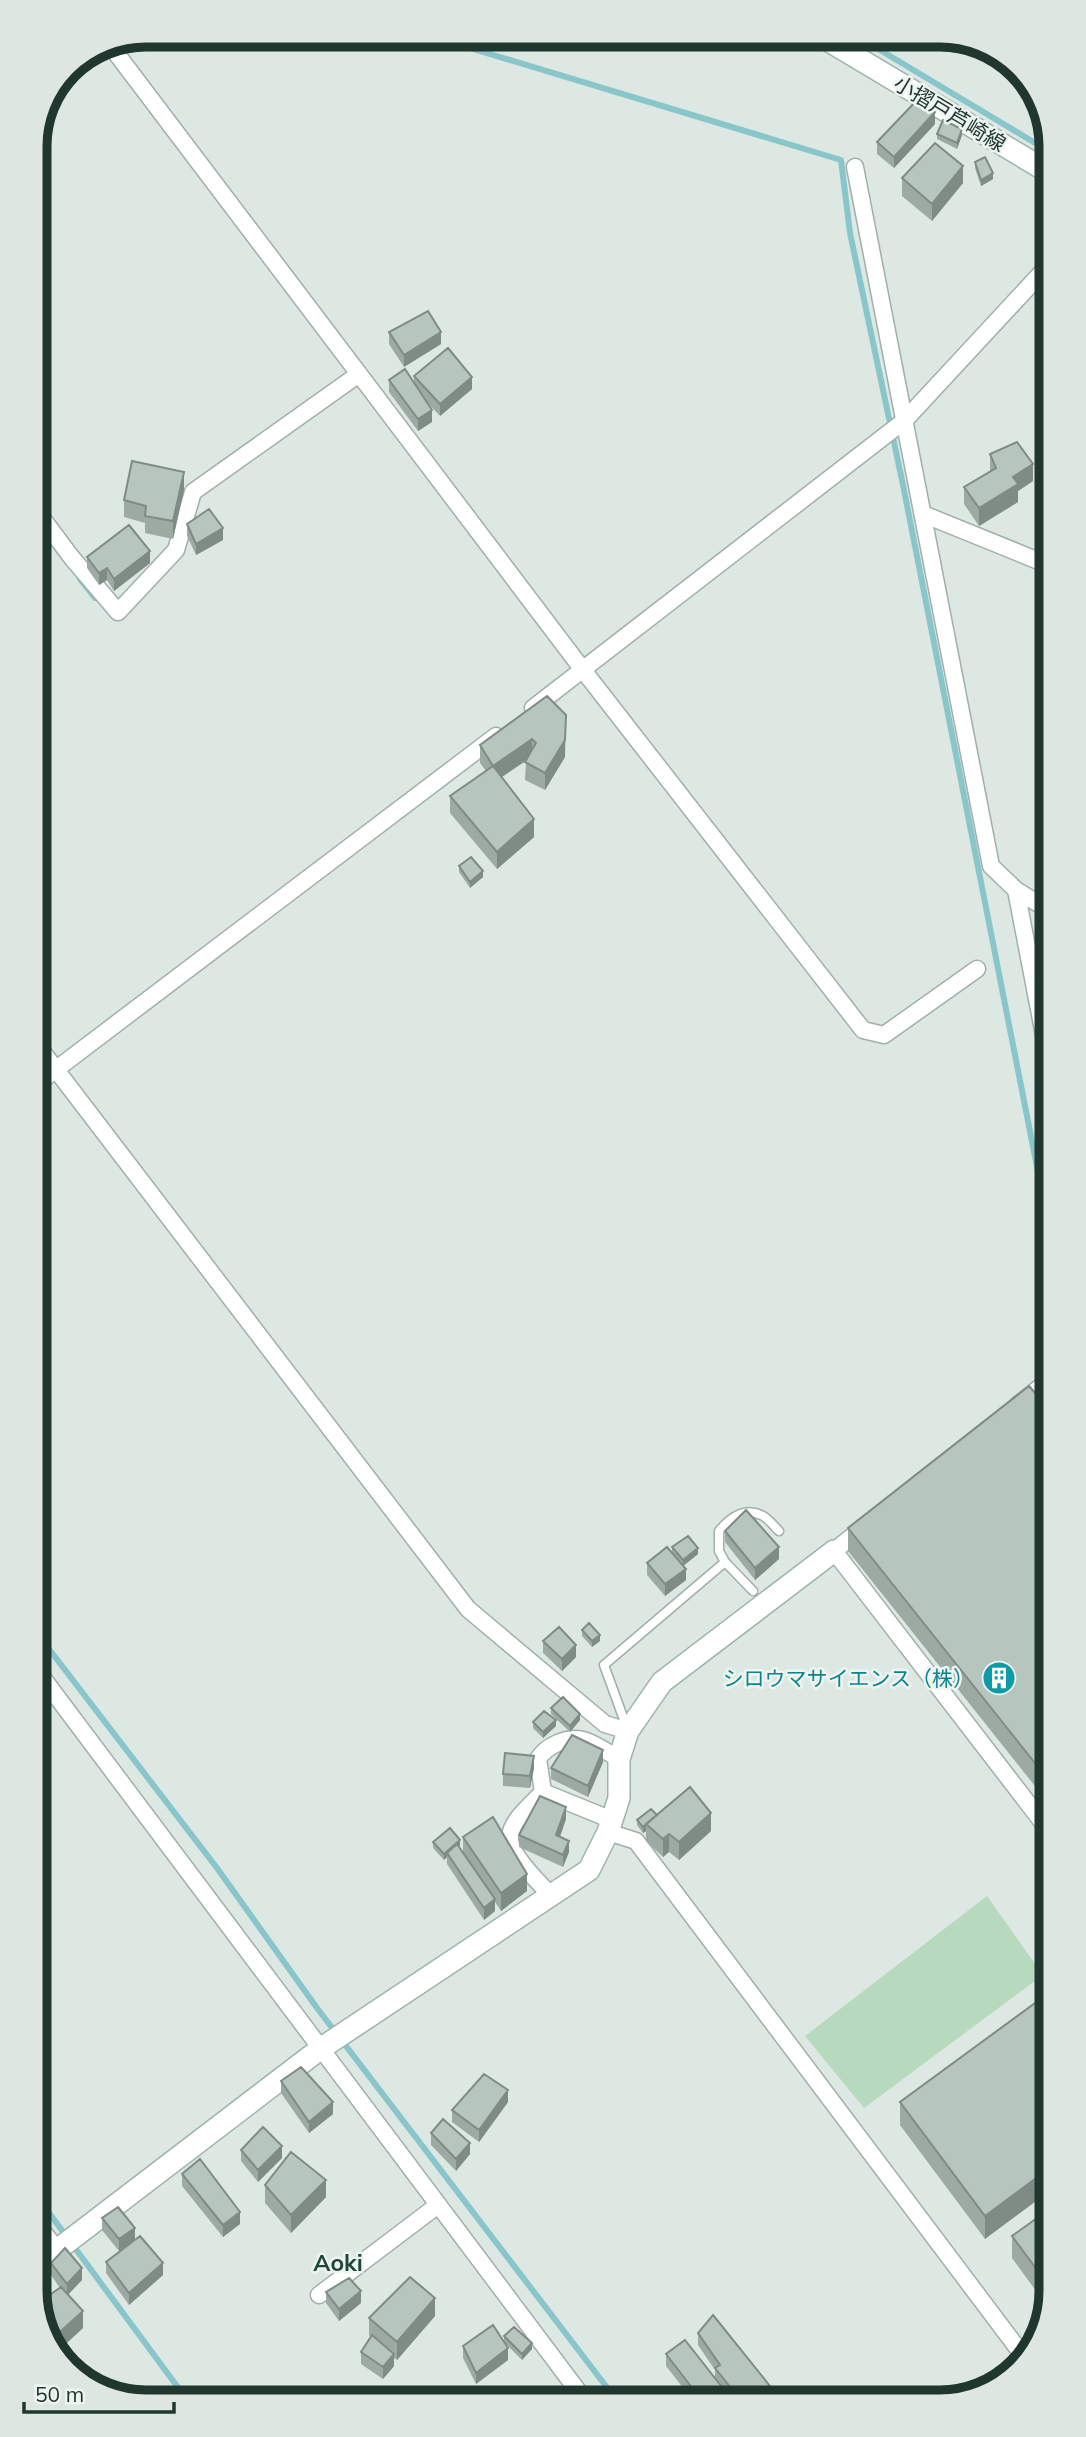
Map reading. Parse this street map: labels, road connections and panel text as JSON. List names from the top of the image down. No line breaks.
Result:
{"streets":{"street":["小摺戸芦崎線"]},"districts":["Aoki"],"places":{"building":["シロウマサイエンス（株）"]},"scale_bar":"50 m"}
